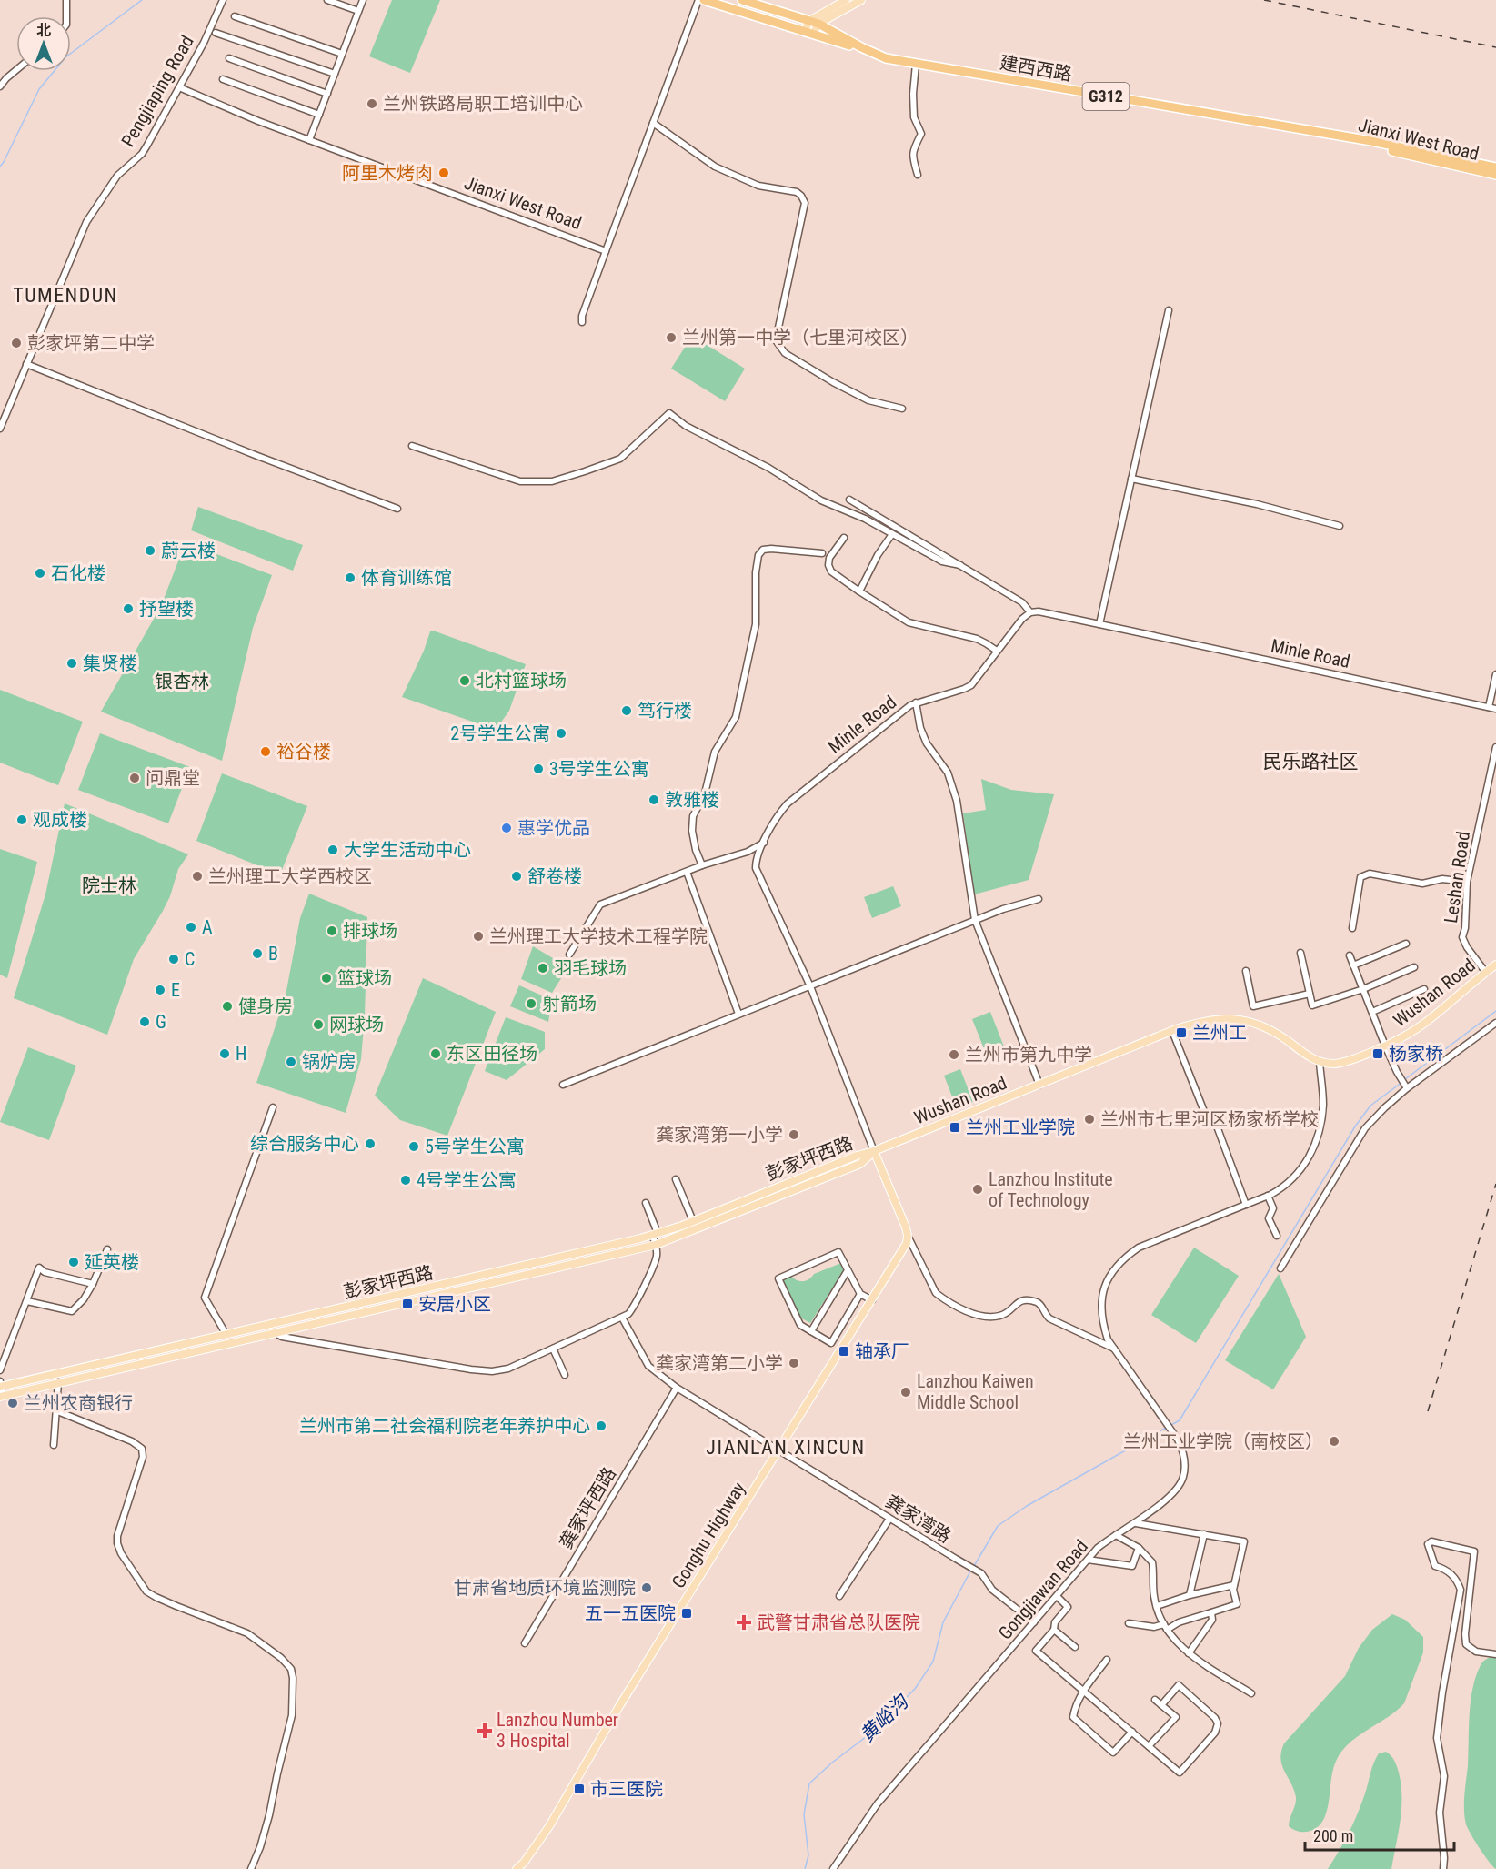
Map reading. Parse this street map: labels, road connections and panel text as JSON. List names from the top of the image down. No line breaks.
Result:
{"streets":{"highway":["建西西路","G312","Jianxi West Road"],"main road":["Wushan Road","彭家坪西路","Gonghu Highway"],"street":["Pengjiaping Road","Minle Road","Leshan Road","龚家坪西路","龚家湾路","Gongjiawan Road"]},"crossings":[["建西西路","G312"],["建西西路","Jianxi West Road"],["Pengjiaping Road","Jianxi West Road"],["Minle Road","Wushan Road"],["Minle Road","彭家坪西路"],["Leshan Road","Wushan Road"],["Wushan Road","彭家坪西路"],["Wushan Road","Gongjiawan Road"],["龚家湾路","Gonghu Highway"],["龚家湾路","Gongjiawan Road"]],"districts":["TUMENDUN","民乐路社区","JIANLAN XINCUN"],"water":["黄峪沟"],"parks":["银杏林","院士林"],"places":{"other":["兰州铁路局职工培训中心","阿里木烤肉","兰州第一中学（七里河校区）","彭家坪第二中学","蔚云楼","石化楼","体育训练馆","抒望楼","集贤楼","北村篮球场","笃行楼","2号学生公寓","裕谷楼","3号学生公寓","问鼎堂","敦雅楼","观成楼","惠学优品","大学生活动中心","兰州理工大学西校区","舒卷楼","A","排球场","兰州理工大学技术工程学院","B","C","羽毛球场","篮球场","E","射箭场","健身房","G","网球场","H","东区田径场","兰州市第九中学","锅炉房","兰州市七里河区杨家桥学校","龚家湾第一小学","综合服务中心","5号学生公寓","4号学生公寓","Lanzhou Institute of Technology","延英楼","龚家湾第二小学","Lanzhou Kaiwen Middle School","兰州农商银行","兰州市第二社会福利院老年养护中心","兰州工业学院（南校区）","甘肃省地质环境监测院"],"transit":["兰州工","杨家桥","兰州工业学院","安居小区","轴承厂","五一五医院","市三医院"],"health":["武警甘肃省总队医院","Lanzhou Number 3 Hospital"]},"scale_bar":"200 m","north":"top"}
